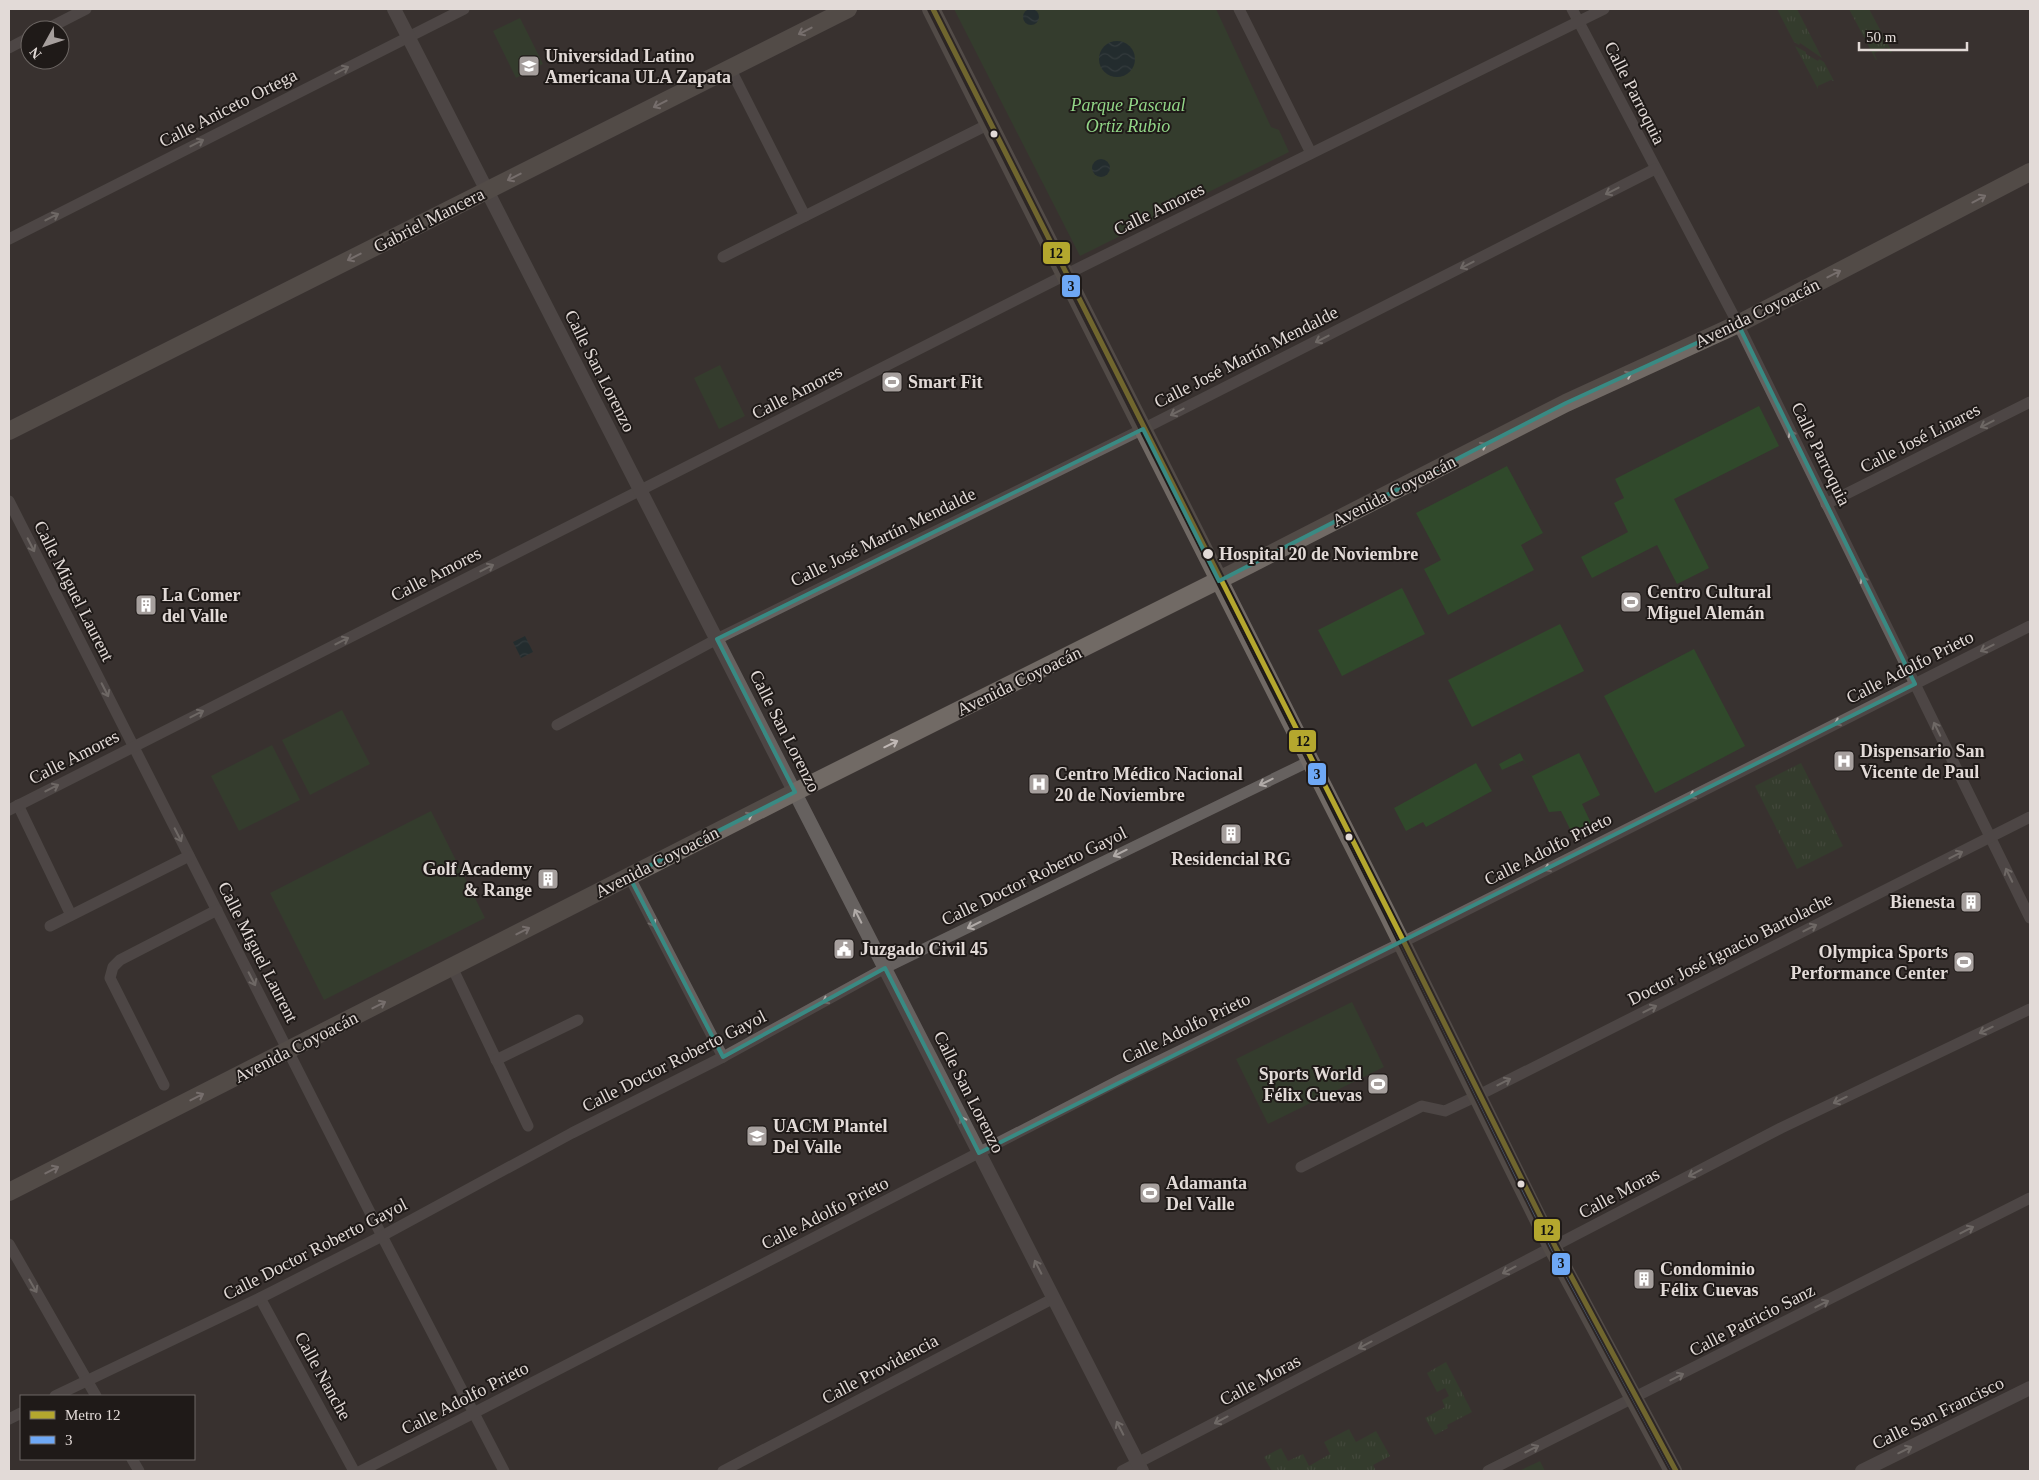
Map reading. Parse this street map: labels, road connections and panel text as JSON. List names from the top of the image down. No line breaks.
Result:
{"streets":{"main road":["Gabriel Mancera","Avenida Coyoacán"],"street":["Calle Parroquia","Calle Aniceto Ortega","Calle Amores","Calle José Martín Mendalde","Calle San Lorenzo","Calle José Linares","Calle Miguel Laurent","Calle Adolfo Prieto","Calle Doctor Roberto Gayol","Doctor José Ignacio Bartolache","Calle Moras","Calle Patricio Sanz","Calle Providencia","Calle Nanche","Calle San Francisco"]},"crossings":[["Calle Parroquia","Calle Amores"],["Calle Parroquia","Avenida Coyoacán"],["Calle Parroquia","Calle José Martín Mendalde"],["Calle Parroquia","Calle José Linares"],["Calle Parroquia","Calle Adolfo Prieto"],["Calle Parroquia","Doctor José Ignacio Bartolache"],["Calle Aniceto Ortega","Calle San Lorenzo"],["Calle Amores","Calle San Lorenzo"],["Calle Amores","Calle Miguel Laurent"],["Gabriel Mancera","Calle San Lorenzo"],["Avenida Coyoacán","Calle San Lorenzo"],["Avenida Coyoacán","Calle Miguel Laurent"],["Calle José Martín Mendalde","Calle San Lorenzo"],["Calle San Lorenzo","Calle Adolfo Prieto"],["Calle San Lorenzo","Calle Doctor Roberto Gayol"],["Calle San Lorenzo","Calle Moras"],["Calle San Lorenzo","Calle Providencia"],["Calle Miguel Laurent","Calle Adolfo Prieto"],["Calle Miguel Laurent","Calle Doctor Roberto Gayol"],["Calle Doctor Roberto Gayol","Calle Nanche"]],"one_way":["Calle Parroquia","Calle Aniceto Ortega","Calle Amores","Gabriel Mancera","Avenida Coyoacán","Calle José Martín Mendalde","Calle San Lorenzo","Calle José Linares","Calle Miguel Laurent","Calle Adolfo Prieto","Calle Doctor Roberto Gayol","Doctor José Ignacio Bartolache","Calle Moras","Calle Patricio Sanz","Calle San Francisco"],"parks":["Parque Pascual Ortiz Rubio"],"places":{"school or university":["Universidad Latino Americana ULA Zapata","UACM Plantel Del Valle"],"sports":["Smart Fit","Centro Cultural Miguel Alemán","Olympica Sports Performance Center","Sports World Félix Cuevas","Adamanta Del Valle"],"other":["Hospital 20 de Noviembre"],"building":["La Comer del Valle","Residencial RG","Golf Academy & Range","Bienesta","Condominio Félix Cuevas"],"hospital":["Dispensario San Vicente de Paul","Centro Médico Nacional 20 de Noviembre"],"public building":["Juzgado Civil 45"]},"lines":["metro line 12","transit line 3"],"legend":["Metro 12","3"],"scale_bar":"50 m","north":"bottom left"}
